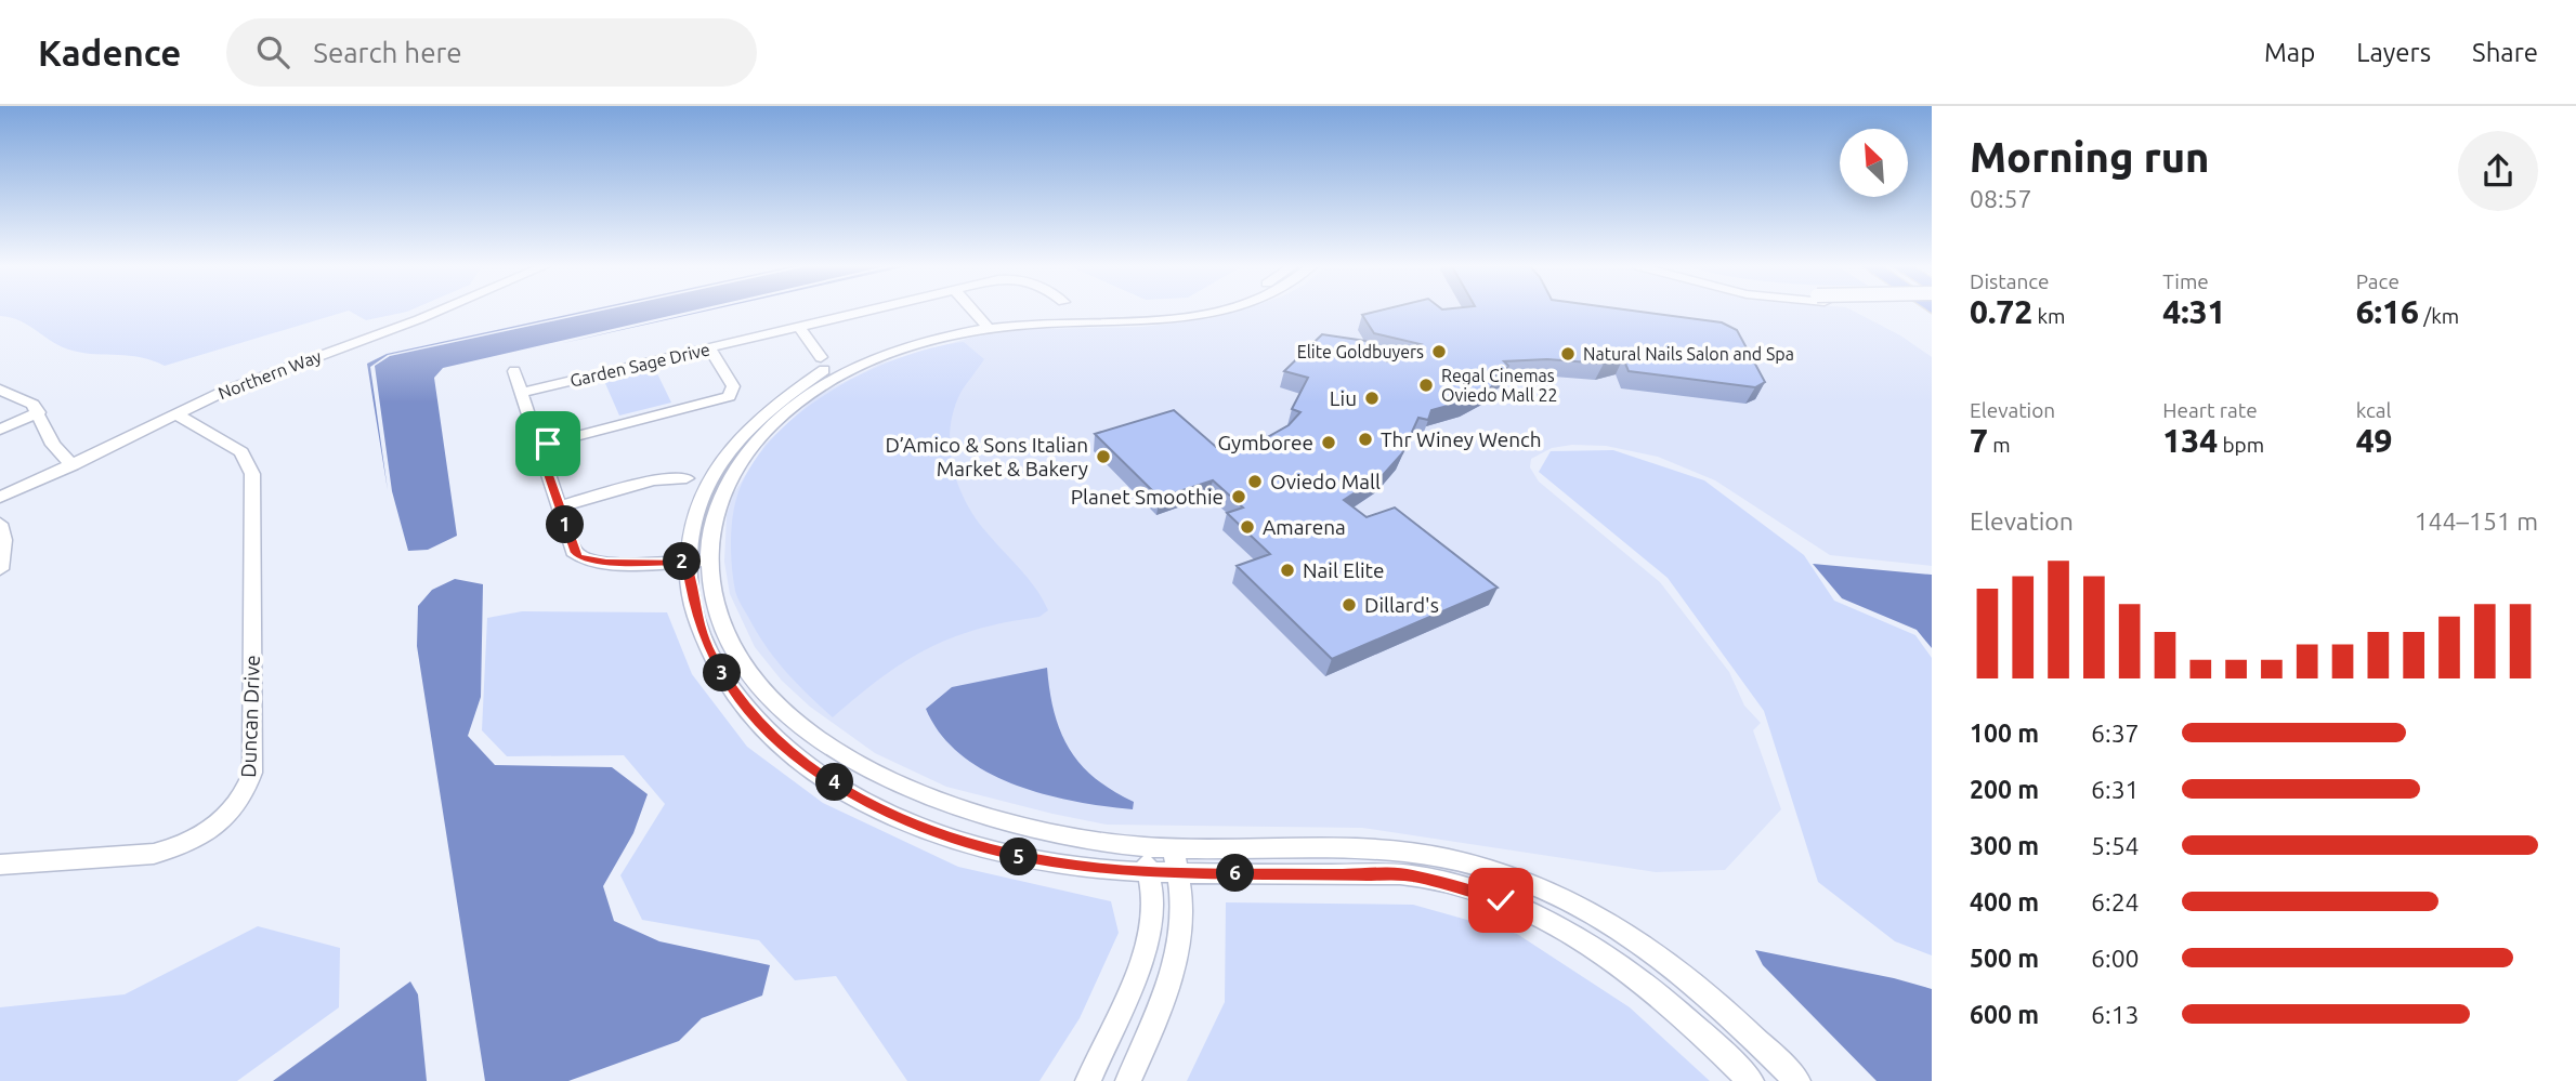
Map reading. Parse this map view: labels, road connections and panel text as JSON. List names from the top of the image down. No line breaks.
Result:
{"streets":{"street":["Garden Sage Drive","Northern Way","Duncan Drive"]},"crossings":[["Northern Way","Duncan Drive"]],"places":["Elite Goldbuyers","Natural Nails Salon and Spa","Regal Cinemas Oviedo Mall 22","Liu","Thr Winey Wench","Gymboree","D’Amico & Sons Italian Market & Bakery","Oviedo Mall","Planet Smoothie","Amarena","Nail Elite","Dillard's"],"north":"top left","page":{"header":"Kadence","search":"Search here","nav":["Map","Layers","Share"],"heading":["Morning run","08:57"],"stats":[["Distance","0.72 km"],["Time","4:31"],["Pace","6:16 /km"],["Elevation","7 m"],["Heart rate","134 bpm"],["kcal","49"]],"chart":["Elevation","144–151 m"],"pins":["1","2","3","4","5","6"],"list":[{"name":"100 m","note":"6:37"},{"name":"200 m","note":"6:31"},{"name":"300 m","note":"5:54"},{"name":"400 m","note":"6:24"},{"name":"500 m","note":"6:00"},{"name":"600 m","note":"6:13"}]}}
